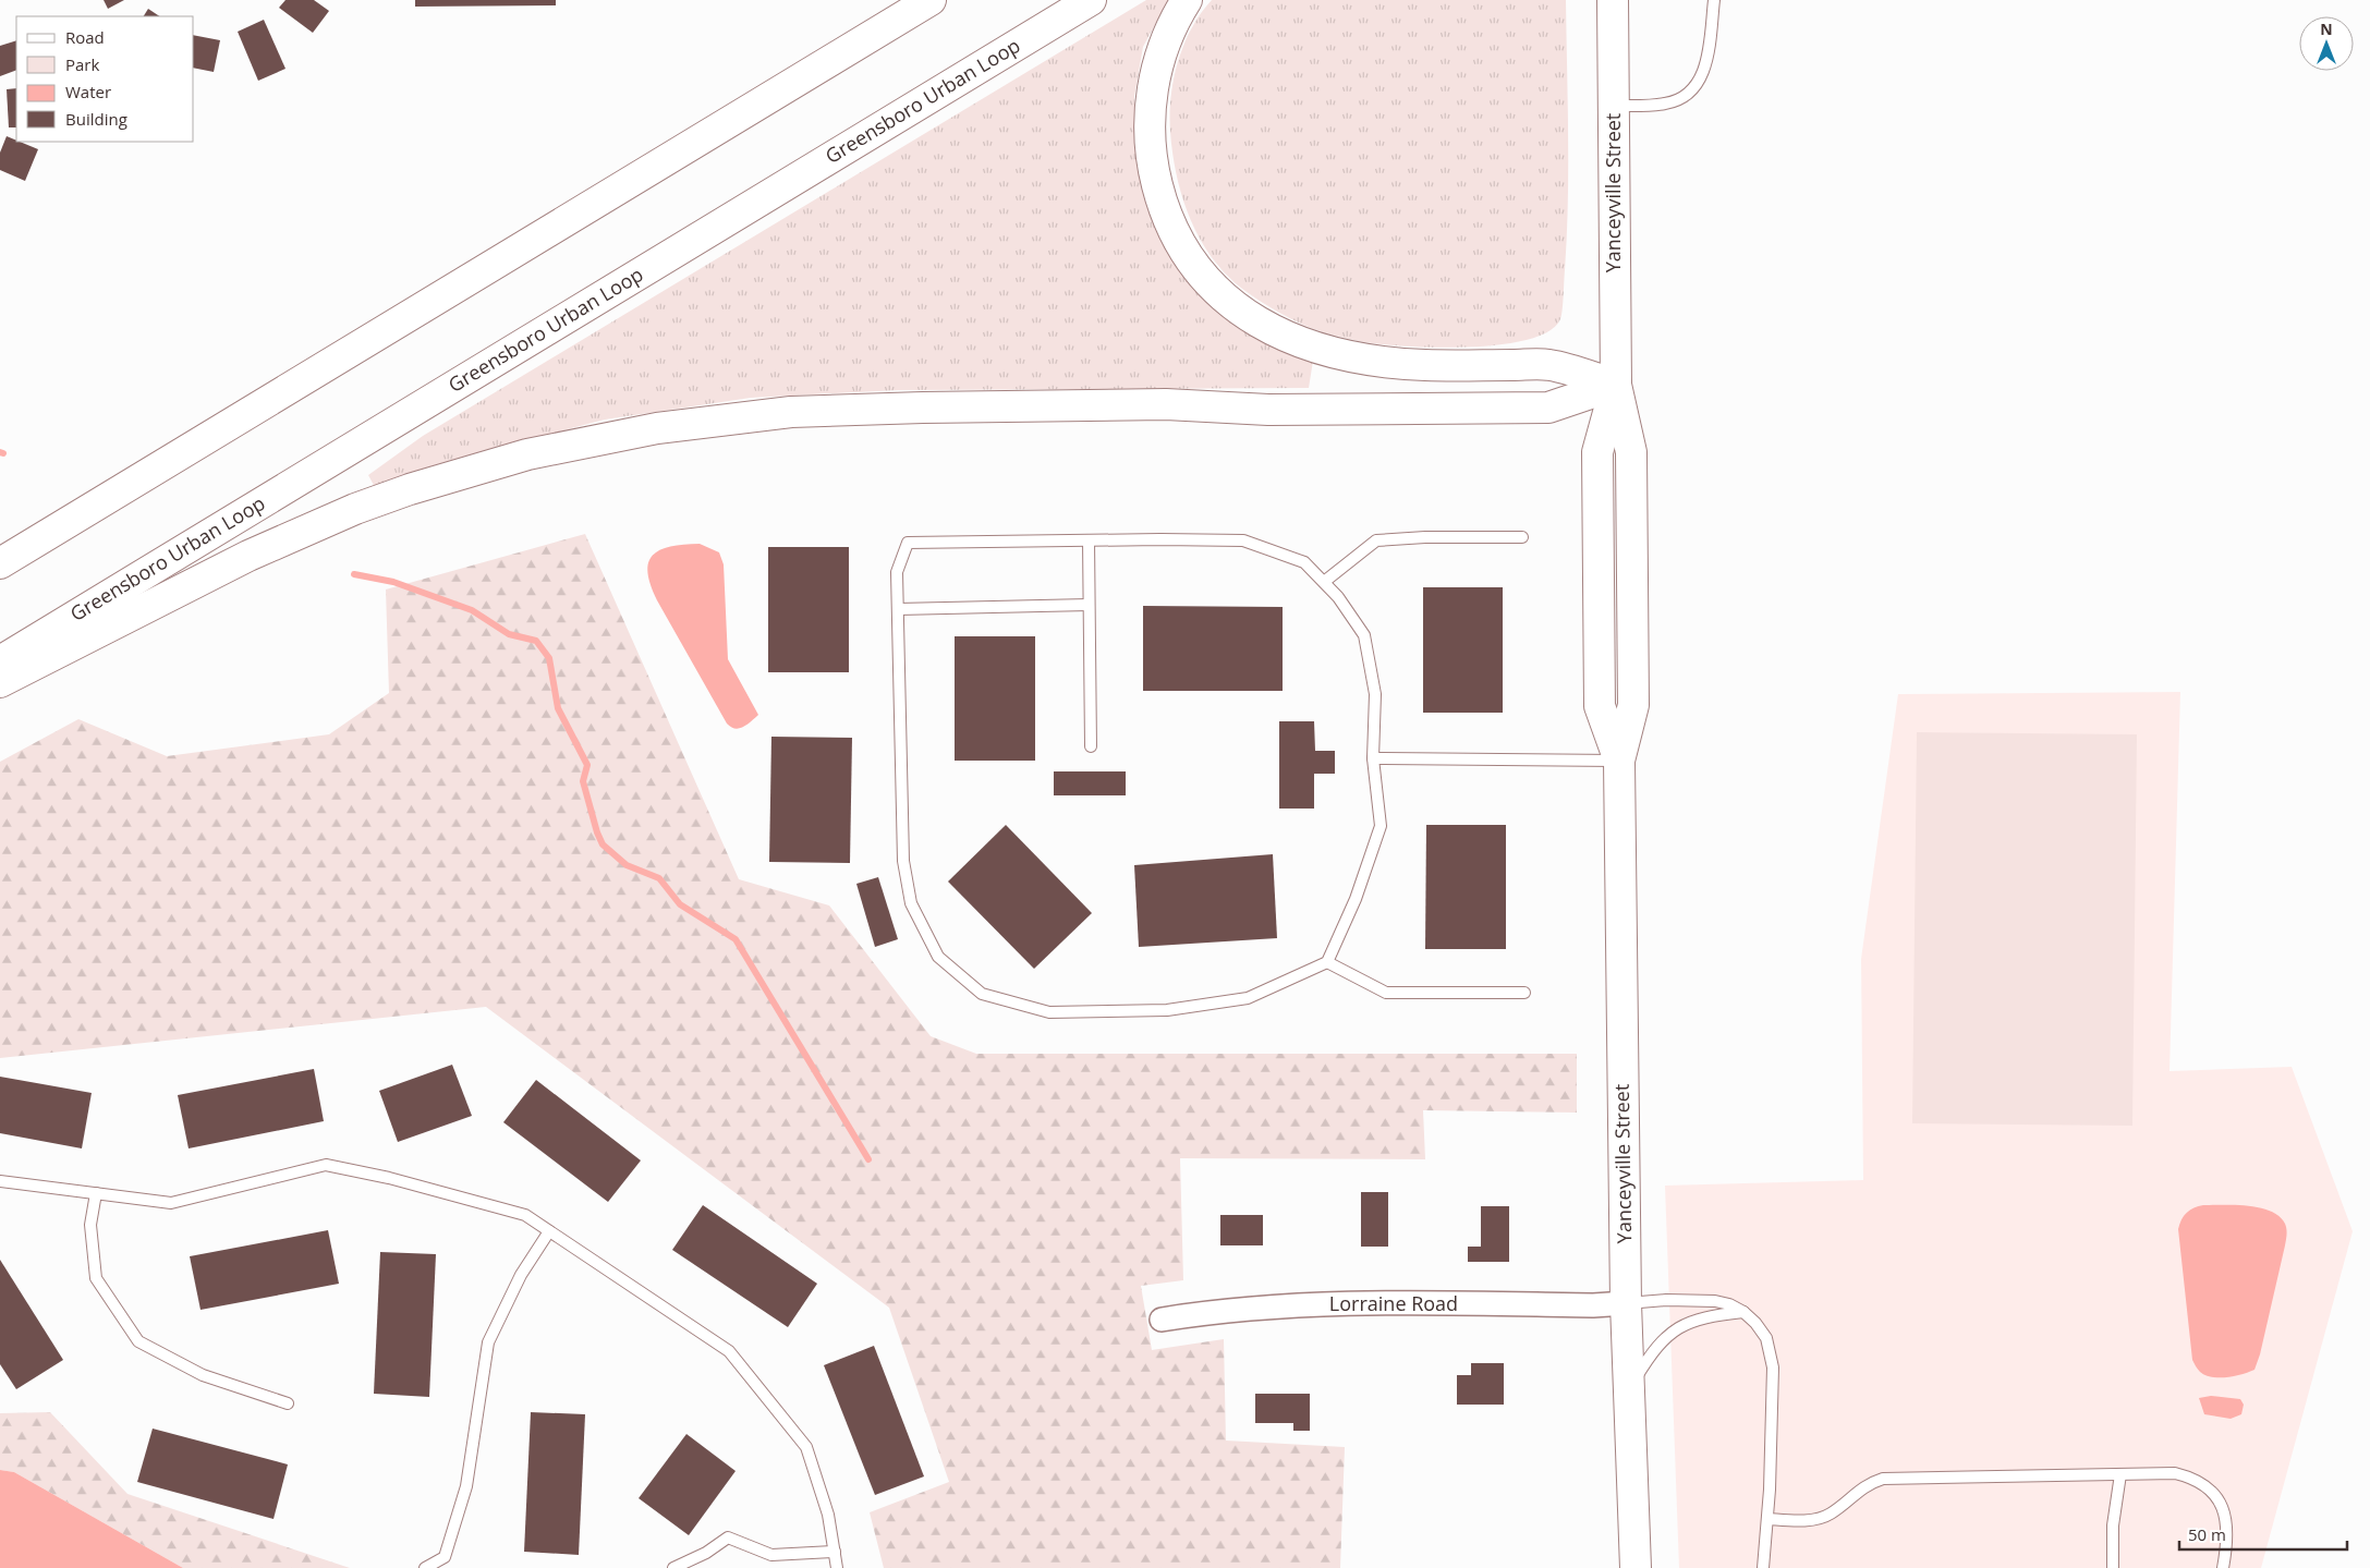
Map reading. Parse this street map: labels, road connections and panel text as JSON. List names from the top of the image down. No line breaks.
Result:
{"streets":{"main road":["Greensboro Urban Loop","Yanceyville Street"],"street":["Lorraine Road"]},"crossings":[["Yanceyville Street","Lorraine Road"]],"legend":["Road","Park","Water","Building"],"scale_bar":"50 m","north":"top"}
